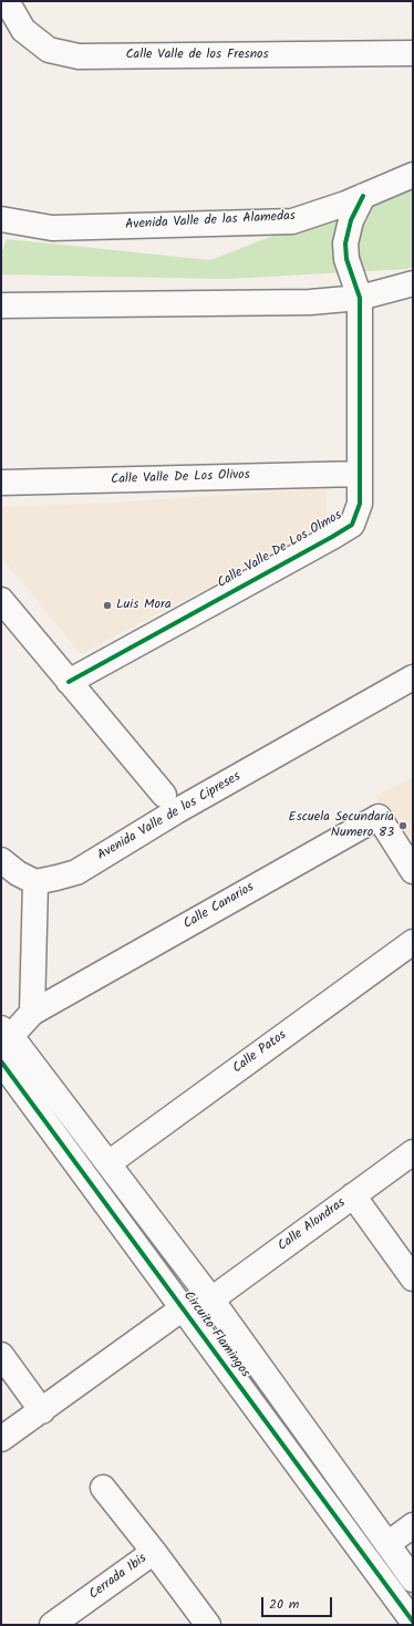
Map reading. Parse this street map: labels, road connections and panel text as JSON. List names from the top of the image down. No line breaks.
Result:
{"streets":{"street":["Calle Valle de los Fresnos","Avenida Valle de las Alamedas","Calle Valle De Los Olivos","Calle Valle De Los Olmos","Avenida Valle de los Cipreses","Calle Canarios","Calle Patos","Calle Alondras","Circuito Flamingos","Cerrada Ibis"]},"crossings":[["Avenida Valle de las Alamedas","Calle Valle De Los Olmos"],["Calle Valle De Los Olivos","Calle Valle De Los Olmos"],["Calle Canarios","Circuito Flamingos"],["Calle Patos","Circuito Flamingos"],["Calle Alondras","Circuito Flamingos"]],"places":["Luis Mora","Escuela Secundaria Numero 83"],"scale_bar":"20 m"}
